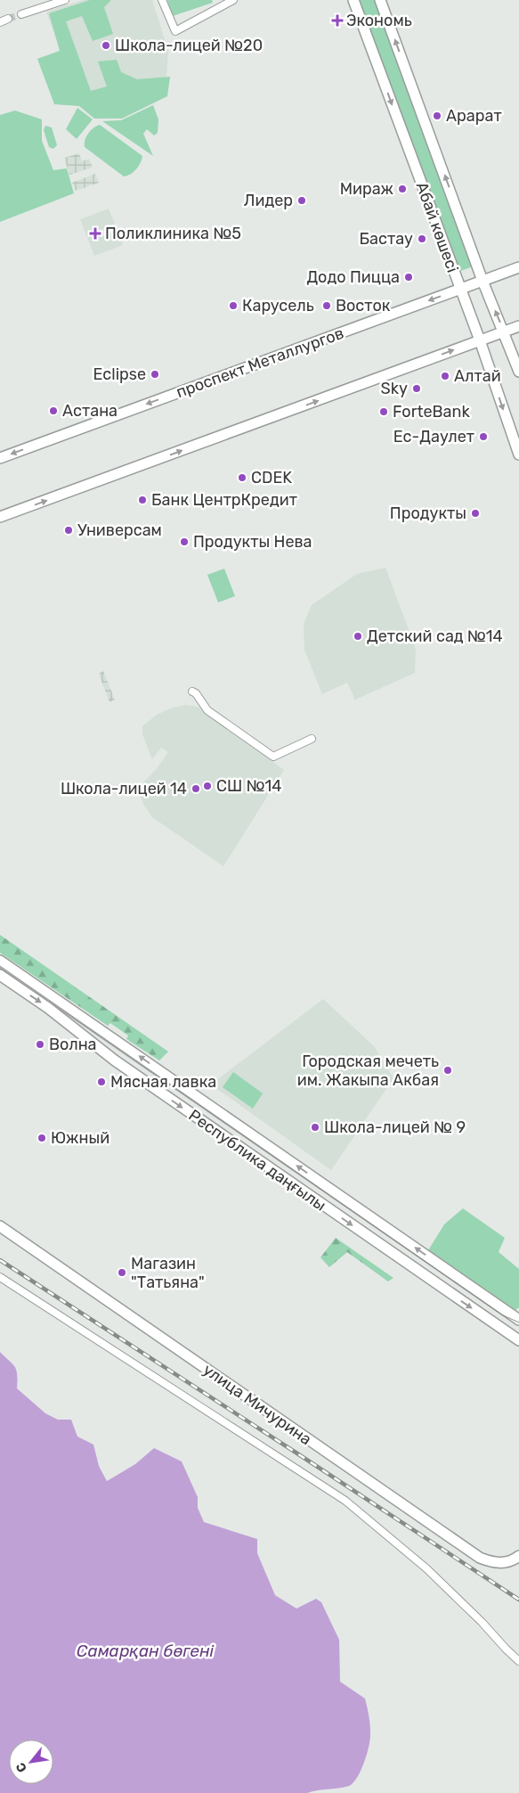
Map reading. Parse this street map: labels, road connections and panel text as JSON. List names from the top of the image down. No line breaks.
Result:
{"streets":{"main road":["Абай көшесі","проспект Металлургов","Республика даңғылы","улица Мичурина"]},"crossings":[["Абай көшесі","проспект Металлургов"]],"water":["Самарқан бөгені"],"places":{"health":["Экономь","Поликлиника №5"],"other":["Школа-лицей №20","Арарат","Мираж","Лидер","Бастау","Додо Пицца","Карусель","Восток","Eclipse","Алтай","Sky","Астана","ForteBank","Ес-Даулет","CDEK","Банк ЦентрКредит","Продукты","Универсам","Продукты Нева","Детский сад №14","СШ №14","Школа-лицей 14","Волна","Городская мечеть им. Жакыпа Акбая","Мясная лавка","Школа-лицей № 9","Южный","Магазин \"Татьяна\""]},"north":"bottom left"}
